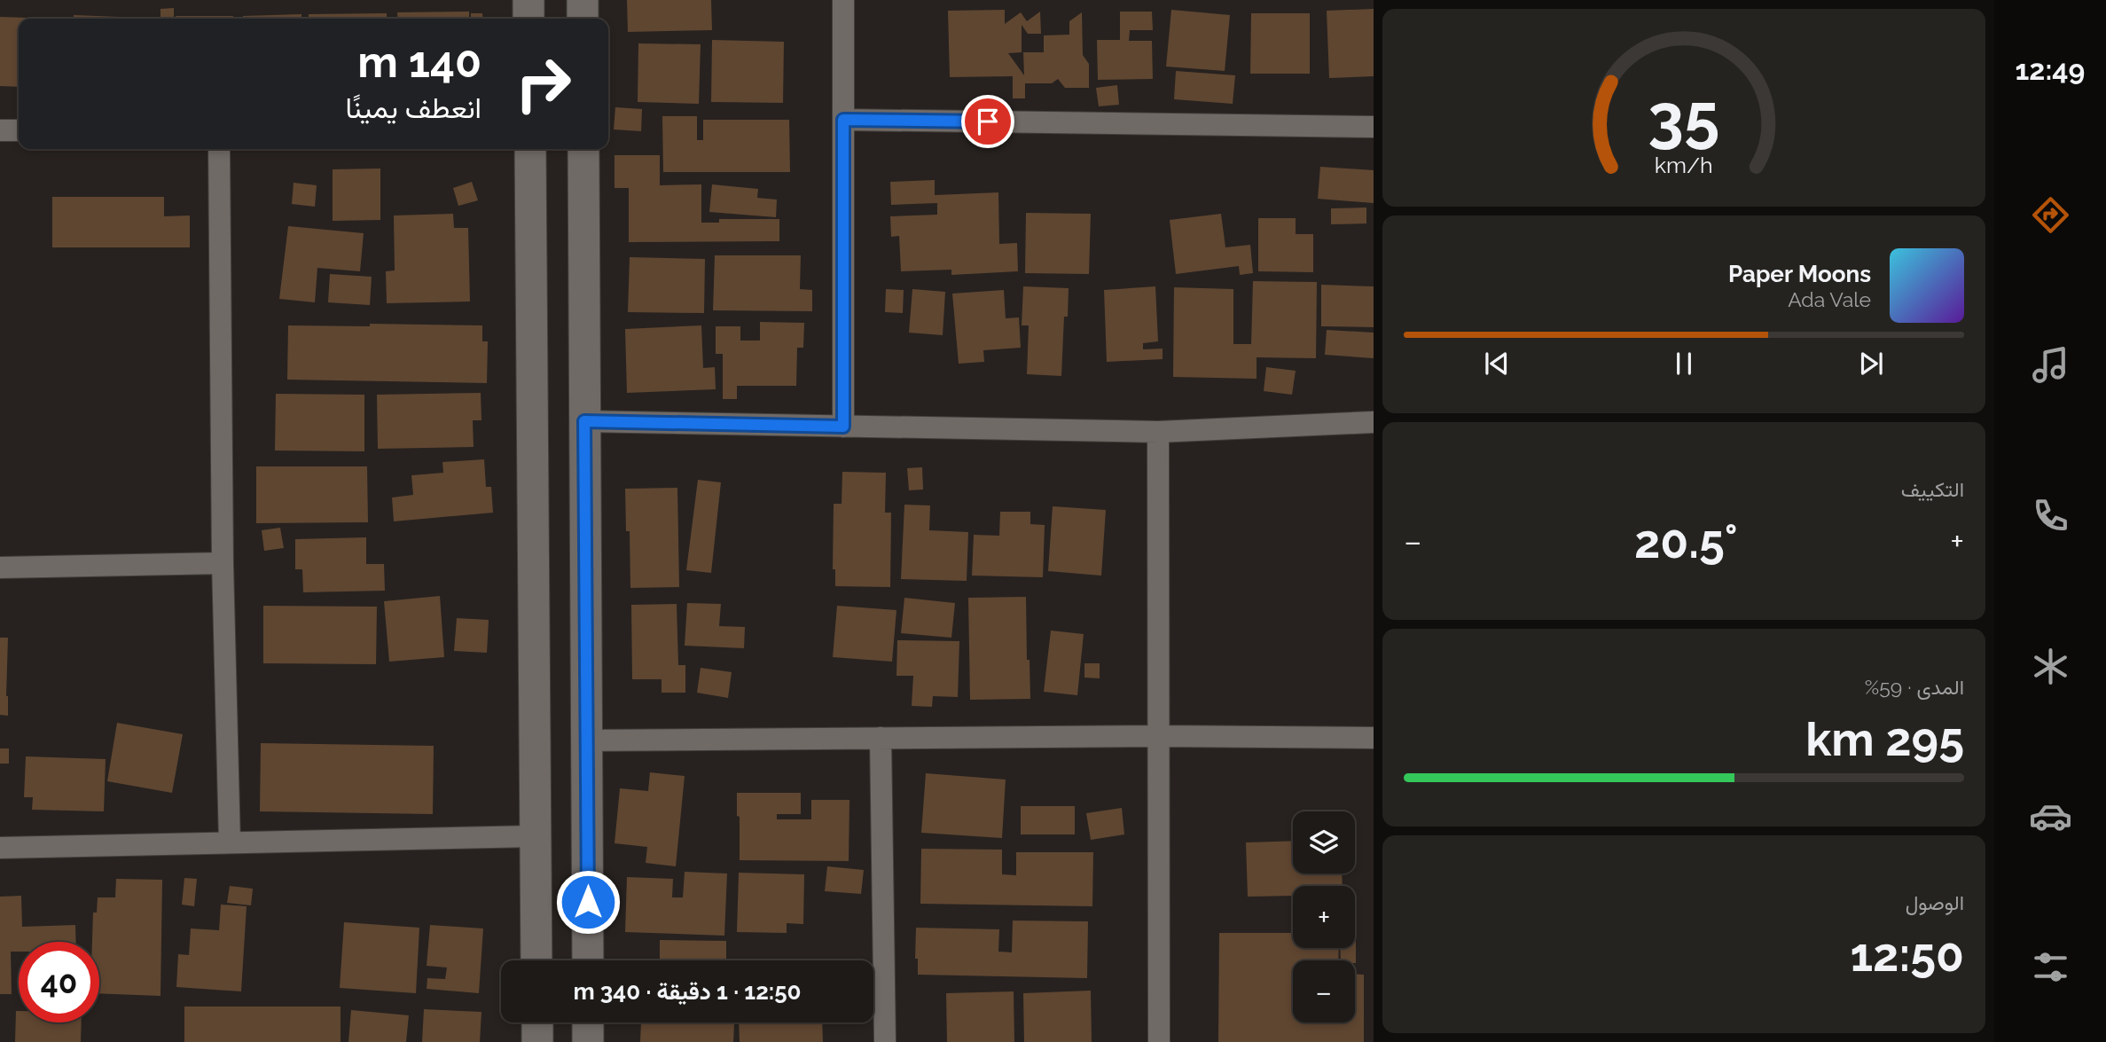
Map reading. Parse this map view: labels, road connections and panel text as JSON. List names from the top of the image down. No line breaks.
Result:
{"page":{"tabs":"12:49","turn":["140 m","انعطف يمينًا"],"song":["Paper Moons","Ada Vale"],"tile":["التكييف",["المدى · 59%","295 km"],["الوصول","12:50"]],"heat":["−","20.5°","+"],"map_buttons":["+","−"],"limit":"40","trip":"12:50 · 1 دقيقة · 340 m","gauge":["35","km/h"]}}
